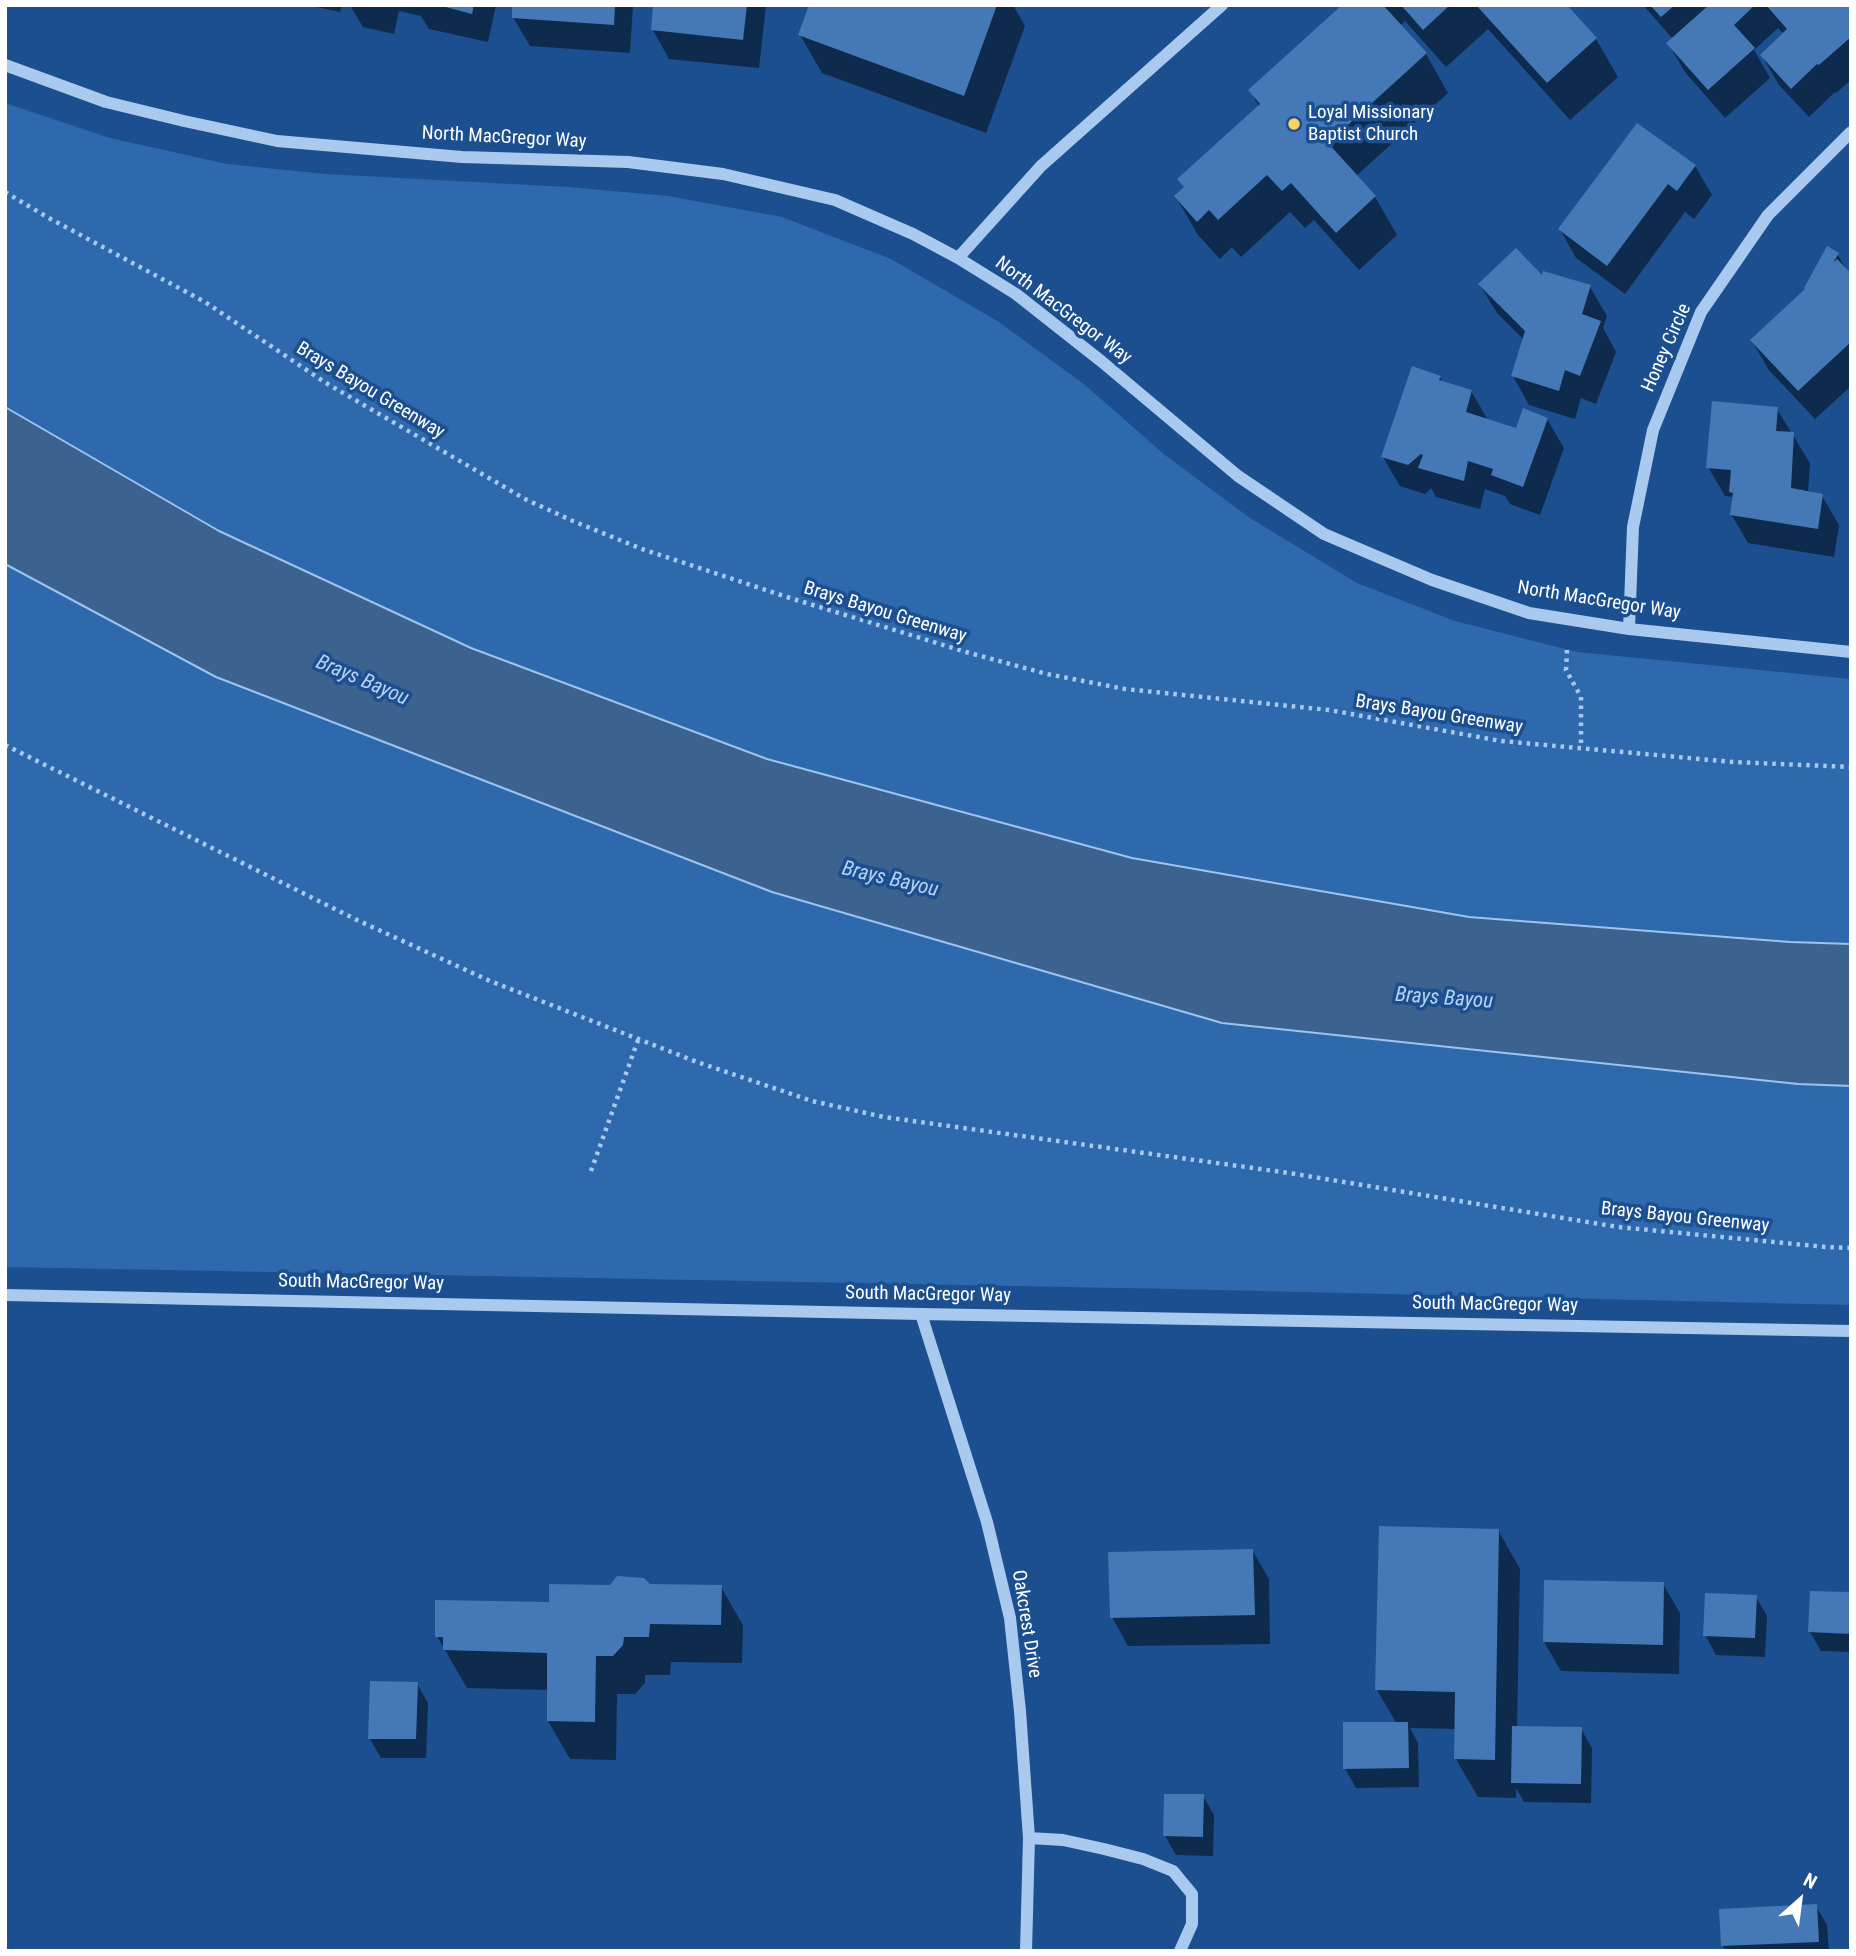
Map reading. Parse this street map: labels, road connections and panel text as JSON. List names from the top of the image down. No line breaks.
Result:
{"streets":{"street":["North MacGregor Way","Honey Circle","South MacGregor Way","Oakcrest Drive"],"path":["Brays Bayou Greenway"]},"crossings":[["North MacGregor Way","Honey Circle"],["South MacGregor Way","Oakcrest Drive"]],"water":["Brays Bayou"],"places":["Loyal Missionary Baptist Church"],"north":"top right"}
